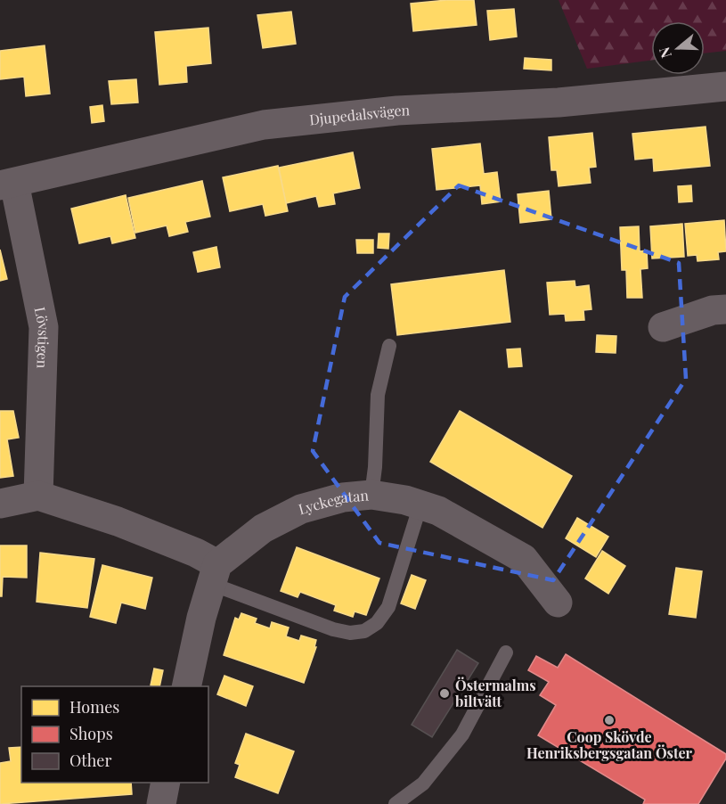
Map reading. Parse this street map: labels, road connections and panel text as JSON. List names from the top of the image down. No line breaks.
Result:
{"streets":{"street":["Djupedalsvägen","Lövstigen","Lyckegatan"]},"crossings":[["Djupedalsvägen","Lövstigen"]],"places":["Östermalms biltvätt","Coop Skövde Henriksbergsgatan Öster"],"legend":["Homes","Shops","Other"],"north":"left"}
